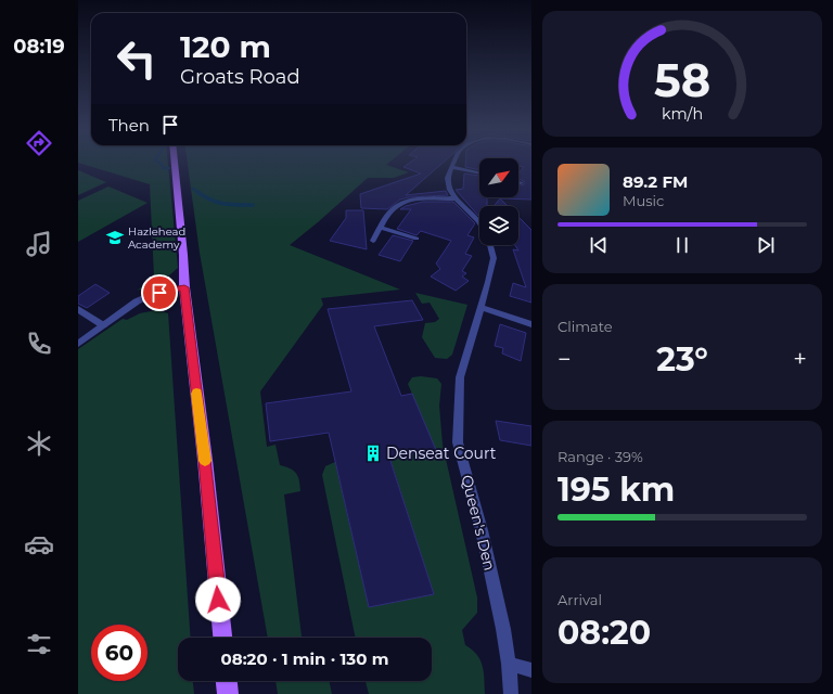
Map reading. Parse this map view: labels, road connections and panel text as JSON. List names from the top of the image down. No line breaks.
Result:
{"streets":{"street":["Queen's Den"]},"places":{"school or university":["Hazlehead Academy"],"building":["Denseat Court"]},"north":"top right","page":{"tabs":"08:19","turn":["120 m","Groats Road"],"then":"Then","song":["89.2 FM","Music"],"tile":["Climate",["Range · 39%","195 km"],["Arrival","08:20"]],"heat":["−","23°","+"],"limit":"60","trip":"08:20 · 1 min · 130 m","gauge":["58","km/h"]}}
